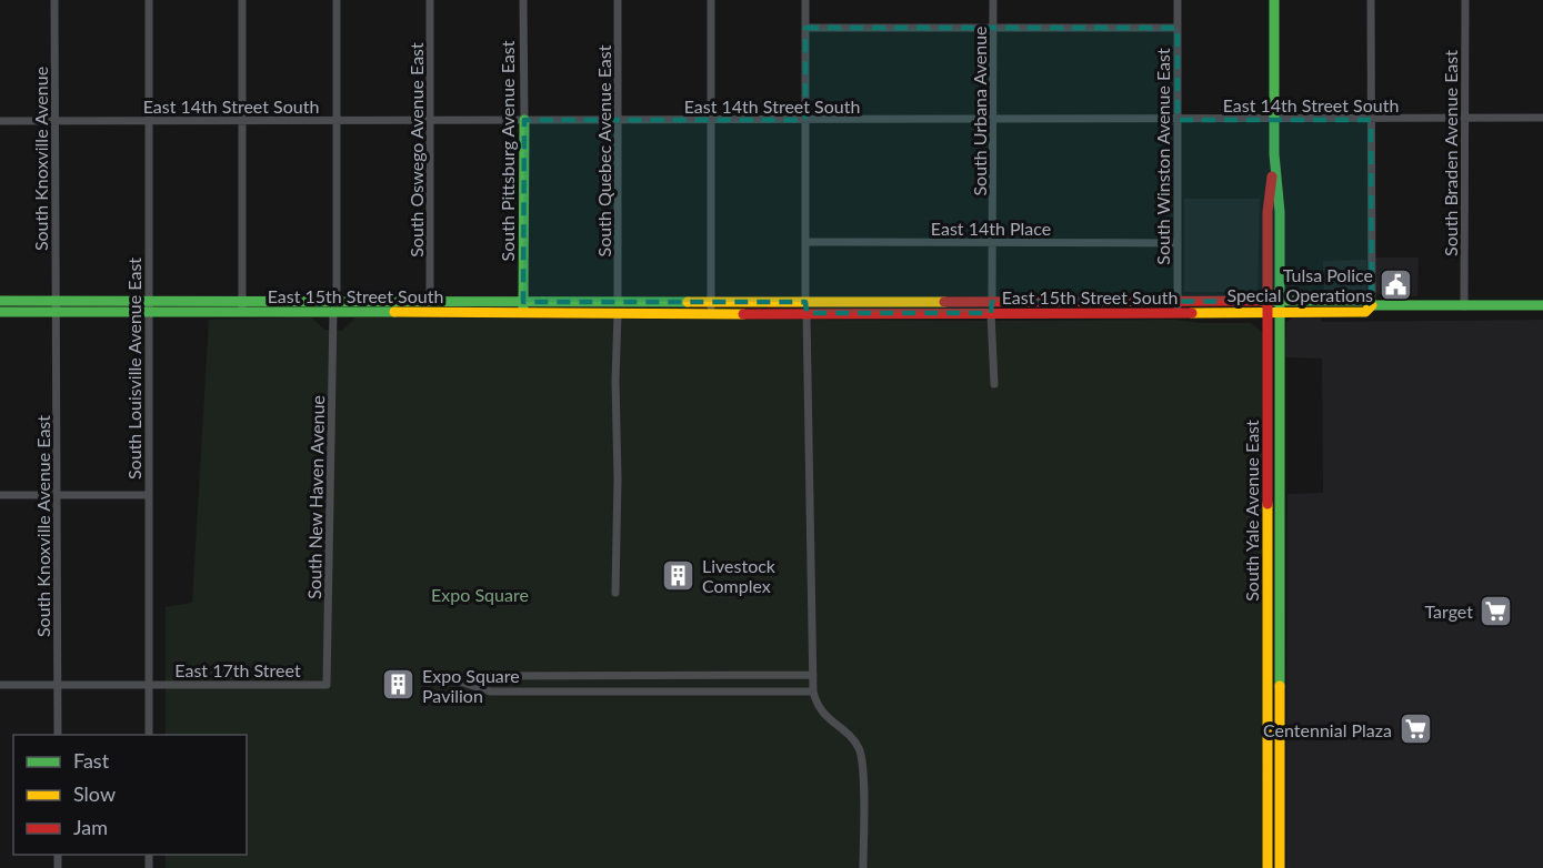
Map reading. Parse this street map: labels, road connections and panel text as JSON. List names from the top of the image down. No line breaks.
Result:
{"streets":{"main road":["South Pittsburg Avenue East","East 15th Street South","South Yale Avenue East"],"street":["East 14th Street South","South Urbana Avenue","South Oswego Avenue East","South Quebec Avenue East","South Braden Avenue East","South Winston Avenue East","South Knoxville Avenue","East 14th Place","South Louisville Avenue East","South New Haven Avenue","South Knoxville Avenue East","East 17th Street"]},"crossings":[["East 14th Street South","South Urbana Avenue"],["East 14th Street South","South Oswego Avenue East"],["East 14th Street South","South Pittsburg Avenue East"],["East 14th Street South","South Quebec Avenue East"],["East 14th Street South","South Braden Avenue East"],["East 14th Street South","South Winston Avenue East"],["East 14th Street South","South Knoxville Avenue"],["East 14th Street South","South Louisville Avenue East"],["East 14th Street South","South Yale Avenue East"],["South Urbana Avenue","East 14th Place"],["South Urbana Avenue","East 15th Street South"],["South Oswego Avenue East","East 15th Street South"],["South Pittsburg Avenue East","East 15th Street South"],["South Quebec Avenue East","East 15th Street South"],["South Braden Avenue East","East 15th Street South"],["South Winston Avenue East","East 14th Place"],["South Winston Avenue East","East 15th Street South"],["South Knoxville Avenue","East 15th Street South"],["South Knoxville Avenue","South Knoxville Avenue East"],["East 15th Street South","South Louisville Avenue East"],["East 15th Street South","South New Haven Avenue"],["East 15th Street South","South Yale Avenue East"],["East 15th Street South","South Knoxville Avenue East"],["South Louisville Avenue East","East 17th Street"],["South New Haven Avenue","East 17th Street"],["South Knoxville Avenue East","East 17th Street"]],"parks":["Expo Square"],"places":{"public building":["Tulsa Police Special Operations"],"building":["Livestock Complex","Expo Square Pavilion"],"supermarket":["Target","Centennial Plaza"]},"legend":["Fast","Slow","Jam"]}
